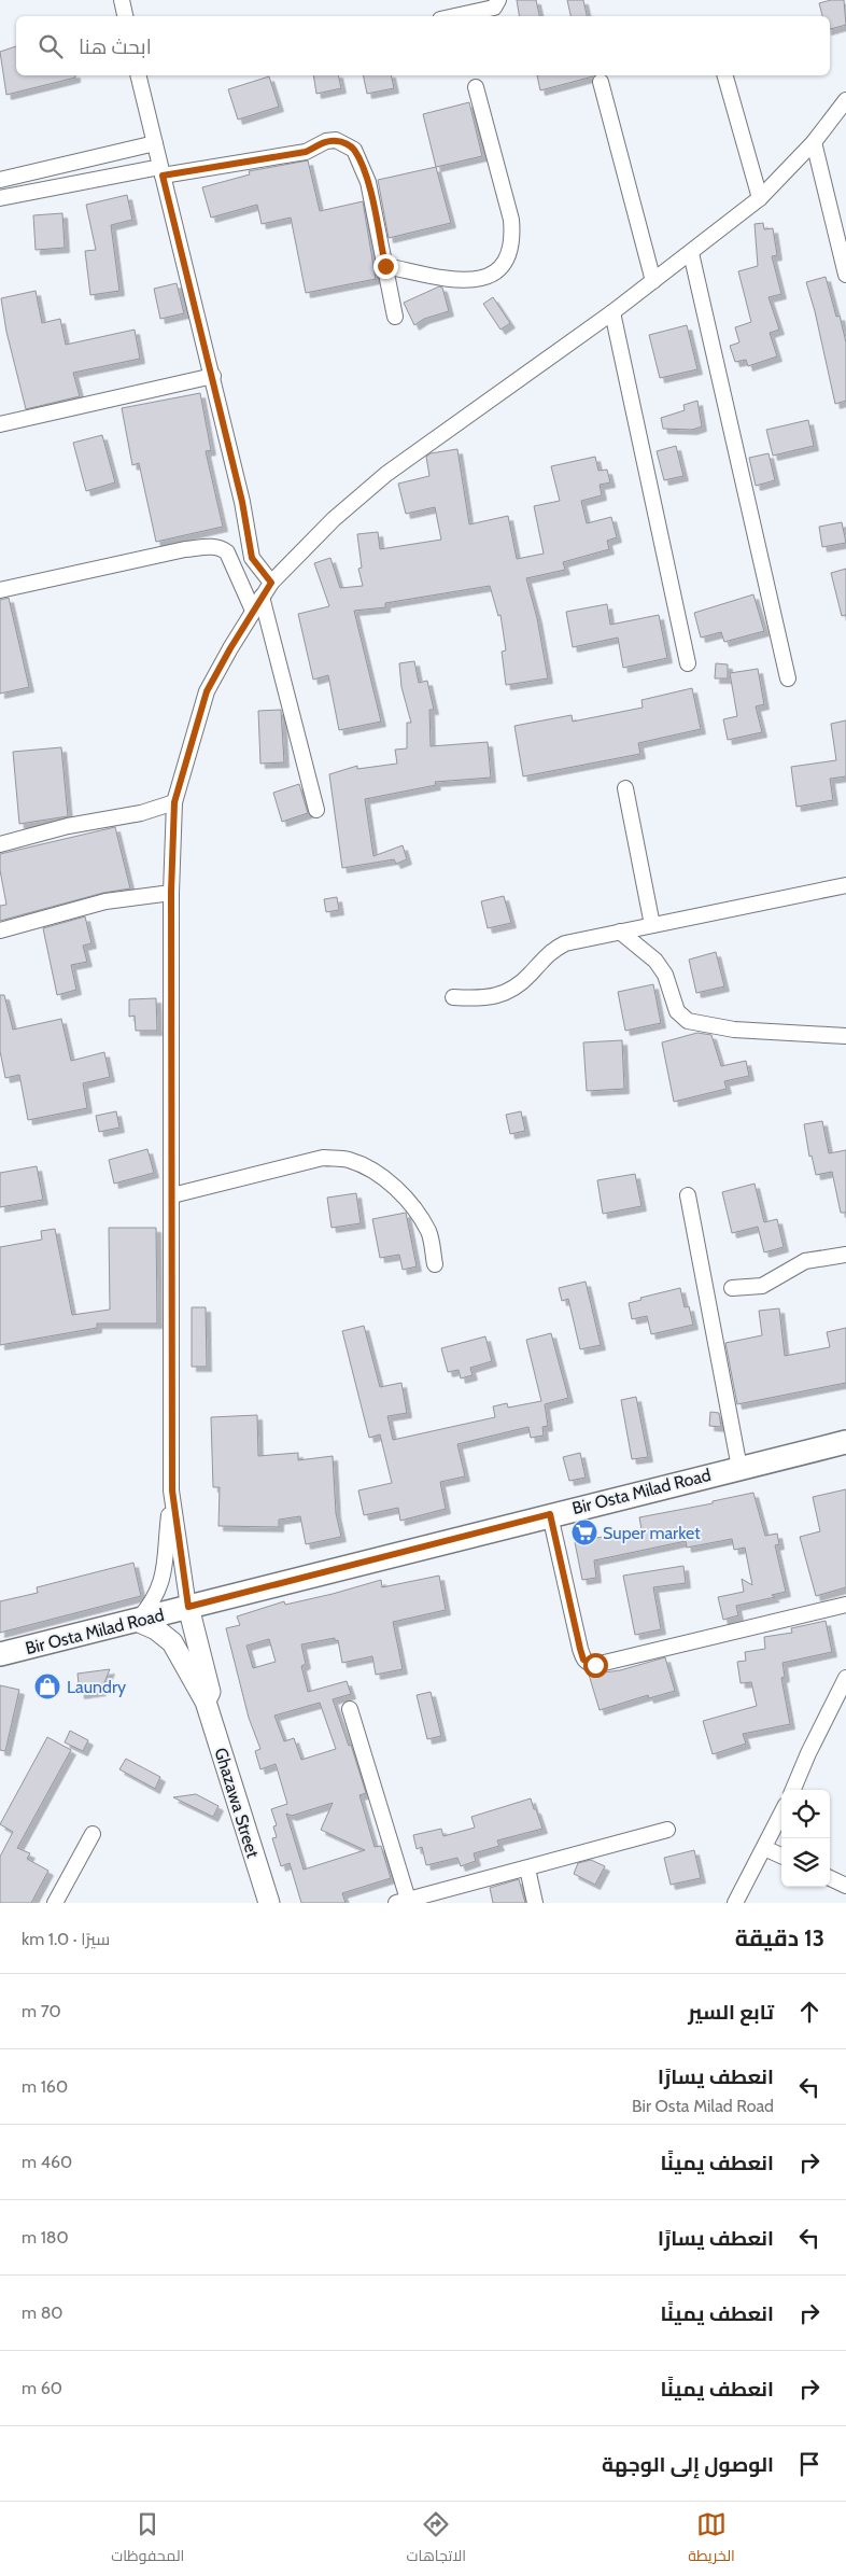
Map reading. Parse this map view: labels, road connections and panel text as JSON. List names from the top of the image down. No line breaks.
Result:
{"streets":{"main road":["Bir Osta Milad Road","Ghazawa Street"]},"places":{"supermarket":["Super market"],"shop":["Laundry"]},"page":{"search":"ابحث هنا","heading":["13 دقيقة","سيرًا · 1.0 km"],"list":[["تابع السير","70 m"],["انعطف يسارًا","Bir Osta Milad Road","160 m"],["انعطف يمينًا","460 m"],["انعطف يسارًا","180 m"],["انعطف يمينًا","80 m"],["انعطف يمينًا","60 m"],"الوصول إلى الوجهة"],"nav":["الخريطة","الاتجاهات","المحفوظات"]}}
